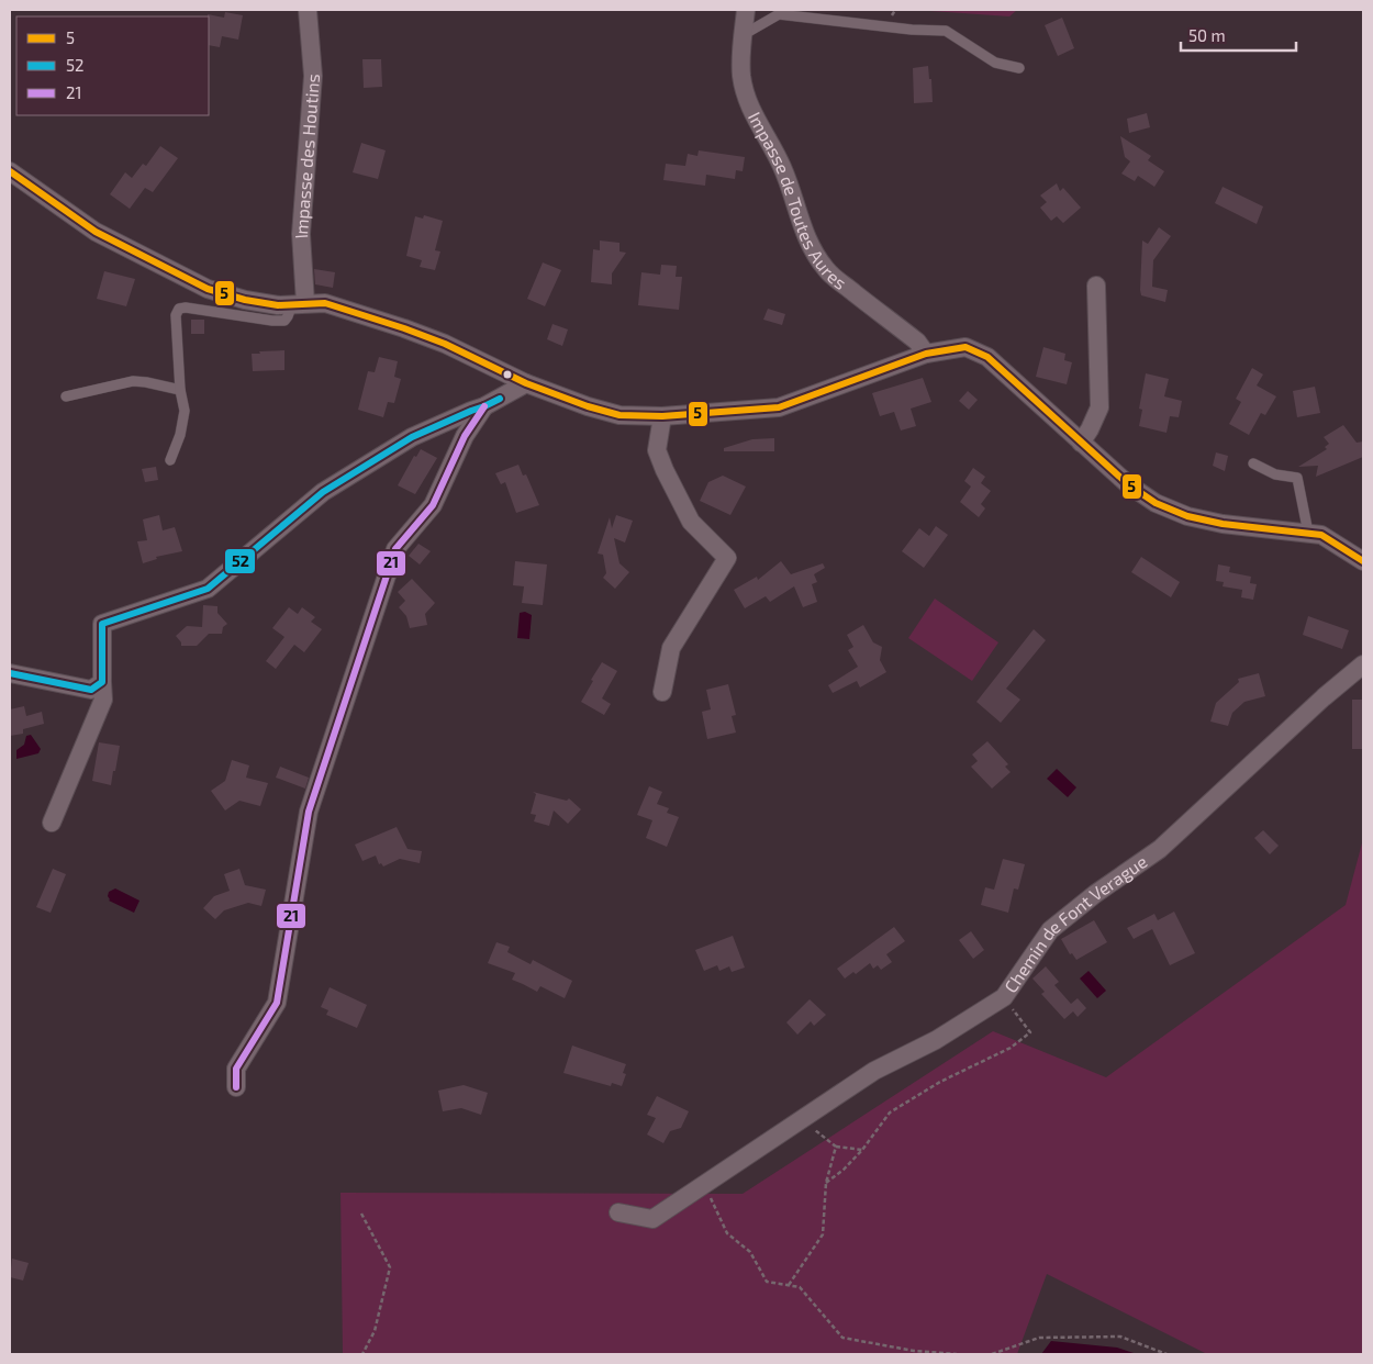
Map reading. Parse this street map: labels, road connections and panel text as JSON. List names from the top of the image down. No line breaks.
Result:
{"streets":{"street":["Impasse des Houtins","Impasse de Toutes Aures","Chemin de Font Verague"]},"lines":["transit line 5","transit line 52","transit line 21"],"legend":["5","52","21"],"scale_bar":"50 m"}
